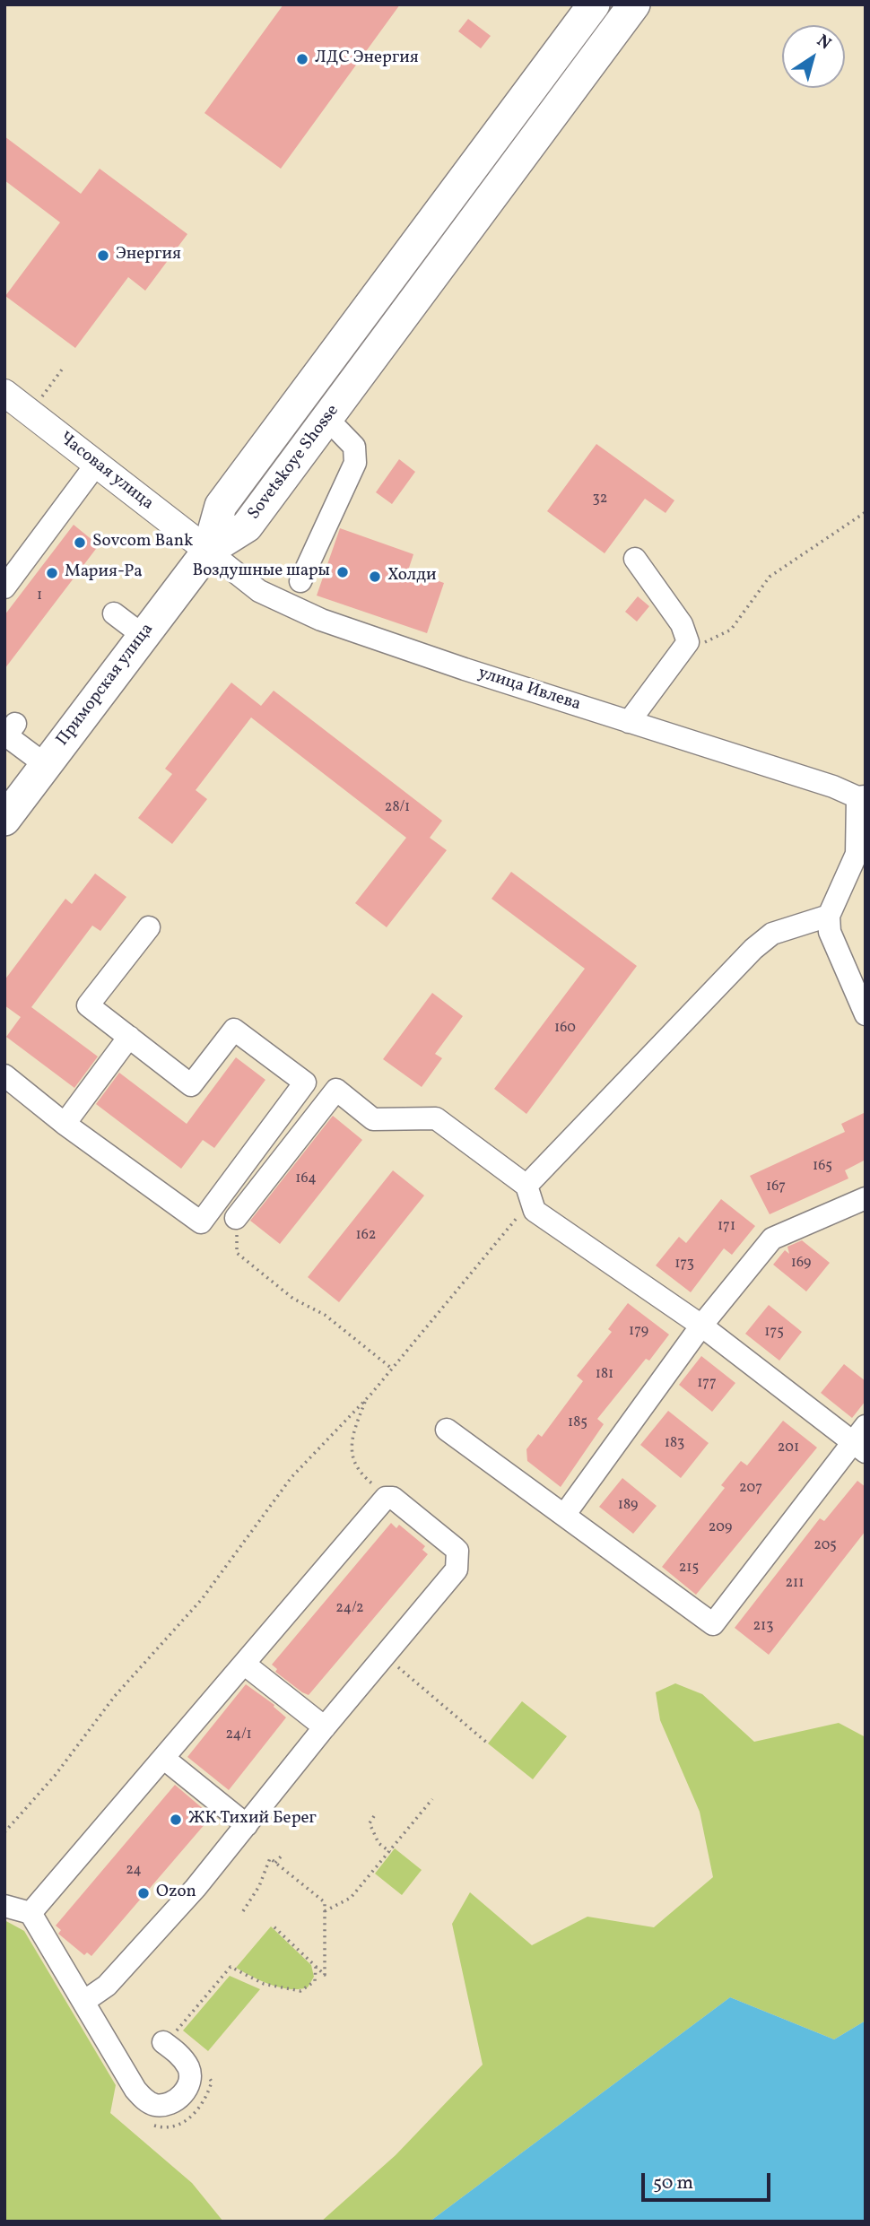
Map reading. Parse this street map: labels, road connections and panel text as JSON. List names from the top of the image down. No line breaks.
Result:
{"streets":{"highway":["Sovetskoye Shosse","Приморская улица"],"main road":["Часовая улица"],"street":["улица Ивлева"]},"crossings":[["Sovetskoye Shosse","Часовая улица"],["Sovetskoye Shosse","Приморская улица"],["Sovetskoye Shosse","улица Ивлева"],["Часовая улица","Приморская улица"],["Часовая улица","улица Ивлева"],["Приморская улица","улица Ивлева"]],"places":["ЛДС Энергия","Энергия","Sovcom Bank","Воздушные шары","Мария-Ра","Холди","ЖК Тихий Берег","Ozon"],"house_numbers":["32","1","28/1","160","165","164","167","171","162","169","173","179","175","181","177","185","183","201","207","189","209","205","215","211","24/2","213","24/1","24"],"scale_bar":"50 m","north":"top right"}
